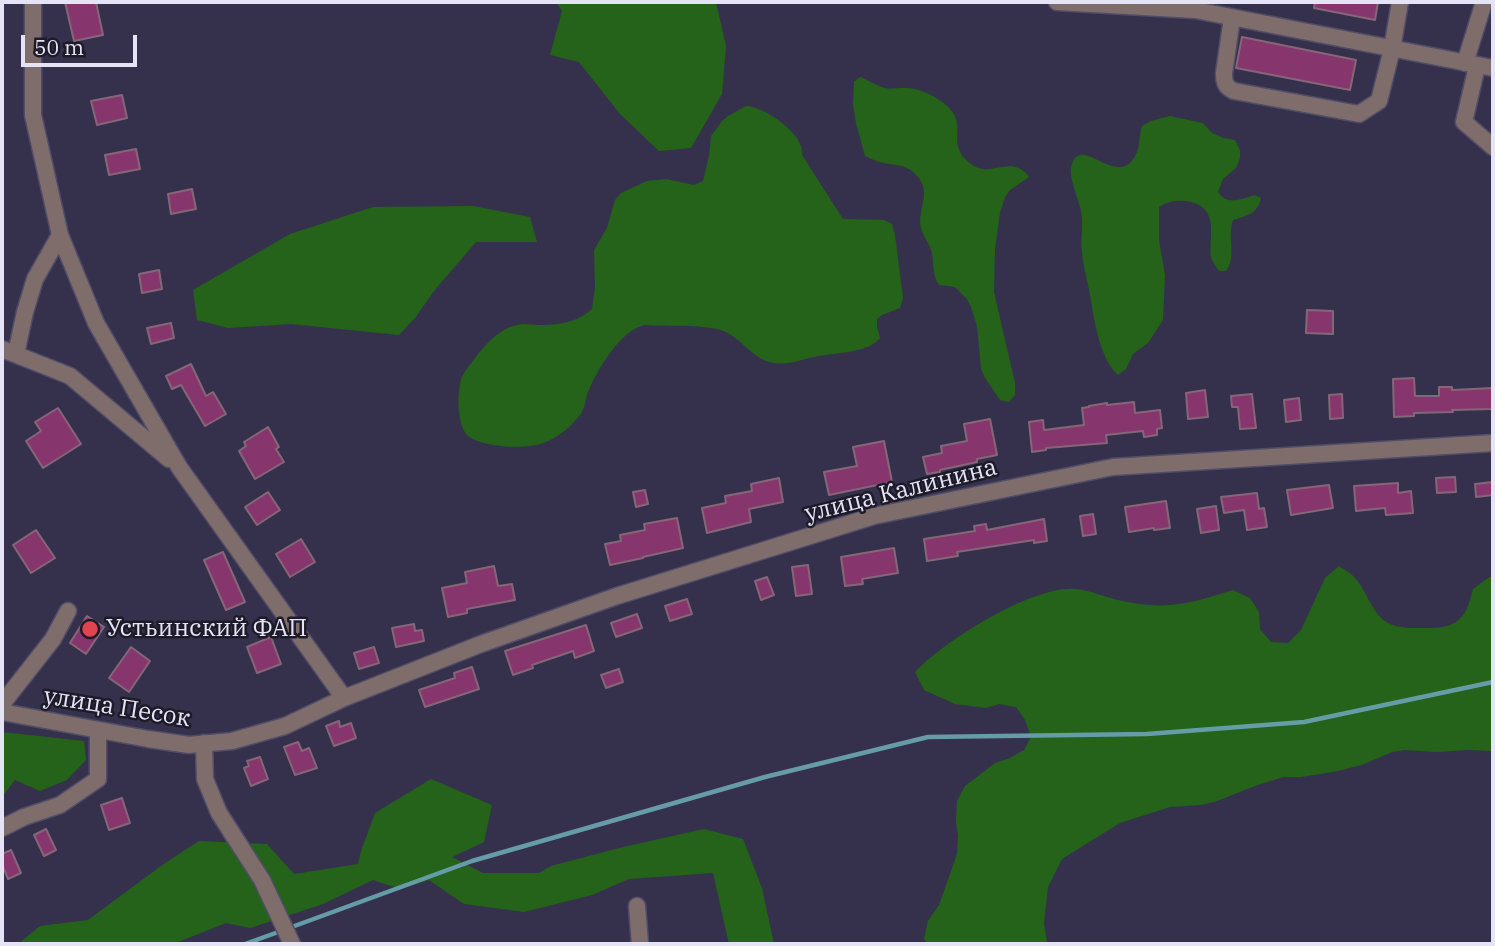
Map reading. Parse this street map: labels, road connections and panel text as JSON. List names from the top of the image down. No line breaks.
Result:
{"streets":{"street":["улица Калинина","улица Песок"]},"crossings":[["улица Калинина","улица Песок"]],"places":["Устьинский ФАП"],"scale_bar":"50 m"}
